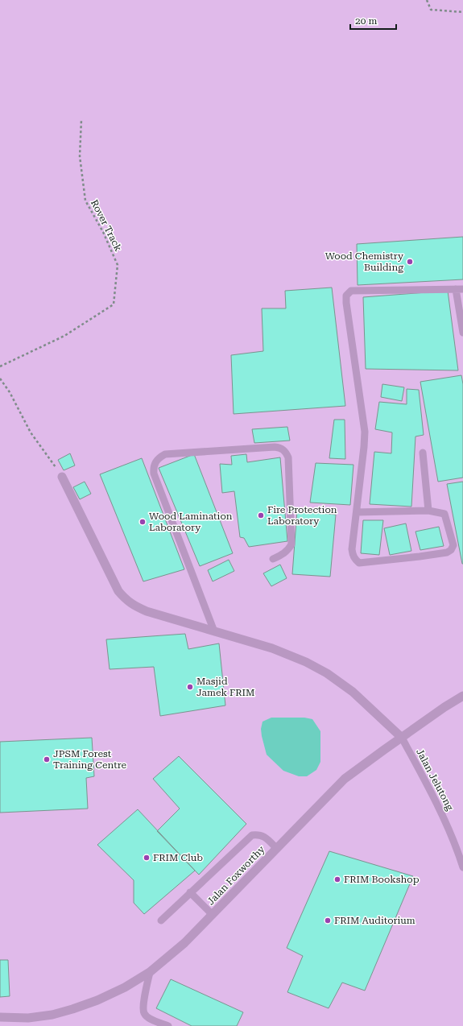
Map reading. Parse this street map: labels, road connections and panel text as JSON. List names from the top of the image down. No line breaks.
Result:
{"streets":{"street":["Jalan Foxworthy"],"lane":["Jalan Jelutong"],"path":["Rover Track"]},"crossings":[["Jalan Jelutong","Jalan Foxworthy"]],"places":["Wood Chemistry Building","Fire Protection Laboratory","Wood Lamination Laboratory","Masjid Jamek FRIM","JPSM Forest Training Centre","FRIM Club","FRIM Bookshop","FRIM Auditorium"],"scale_bar":"20 m"}
